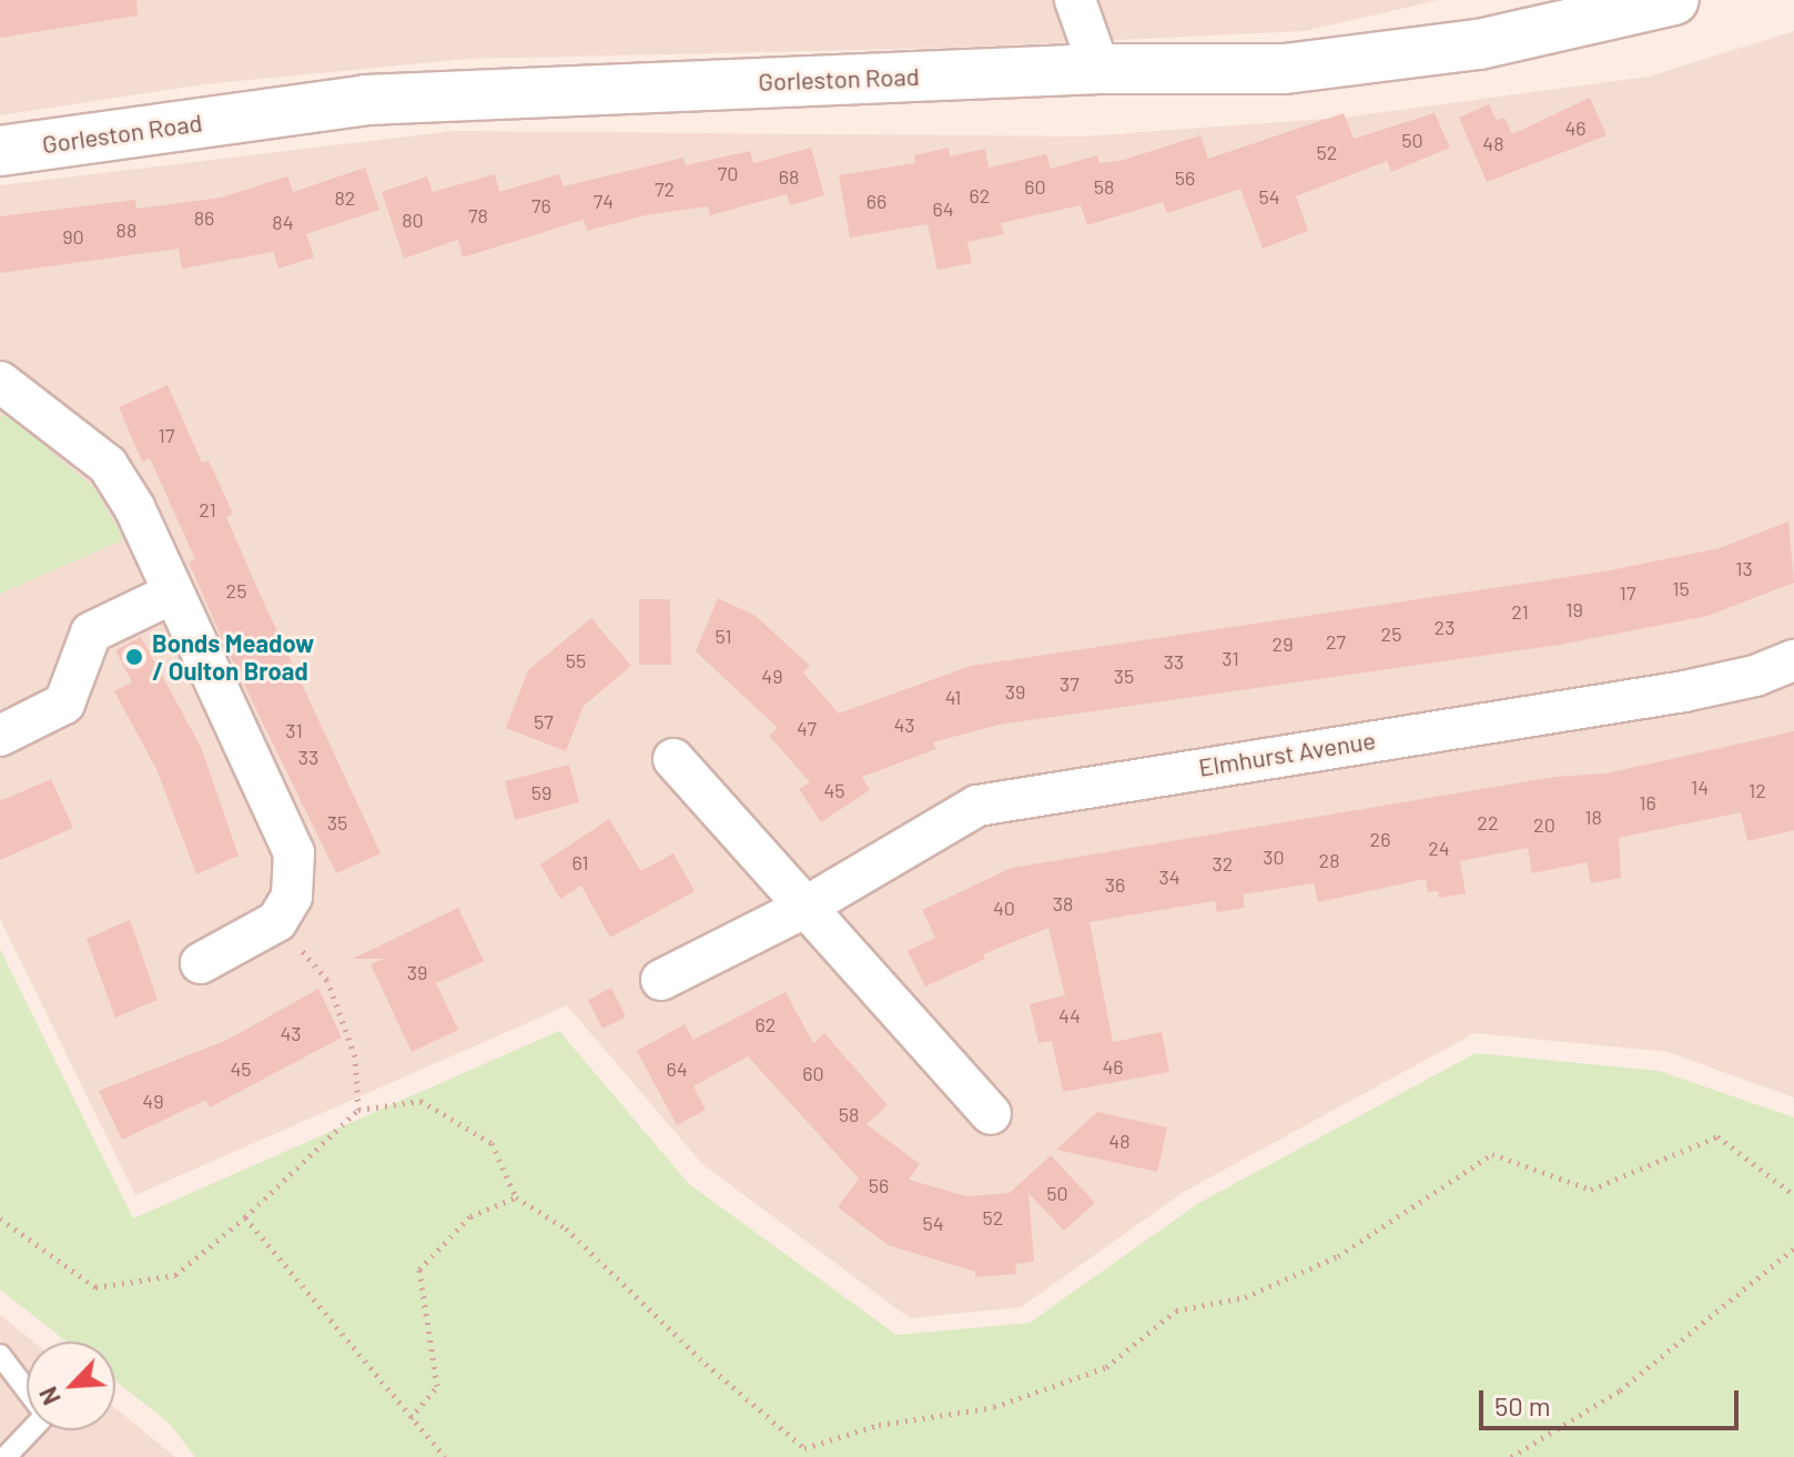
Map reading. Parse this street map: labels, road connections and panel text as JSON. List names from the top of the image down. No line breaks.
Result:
{"streets":{"main road":["Gorleston Road"],"street":["Elmhurst Avenue"]},"places":["Bonds Meadow / Oulton Broad"],"house_numbers":["46","50","48","52","70","68","56","60","58","72","62","54","82","74","66","76","64","78","86","80","84","88","90","17","21","13","15","25","17","19","21","23","25","51","27","29","31","55","33","49","35","37","39","41","57","43","47","31","33","14","45","12","59","16","18","35","22","20","26","24","30","28","61","32","34","36","38","40","39","44","62","43","46","45","64","60","49","58","48","56","50","52","54"],"scale_bar":"50 m","north":"bottom left"}
